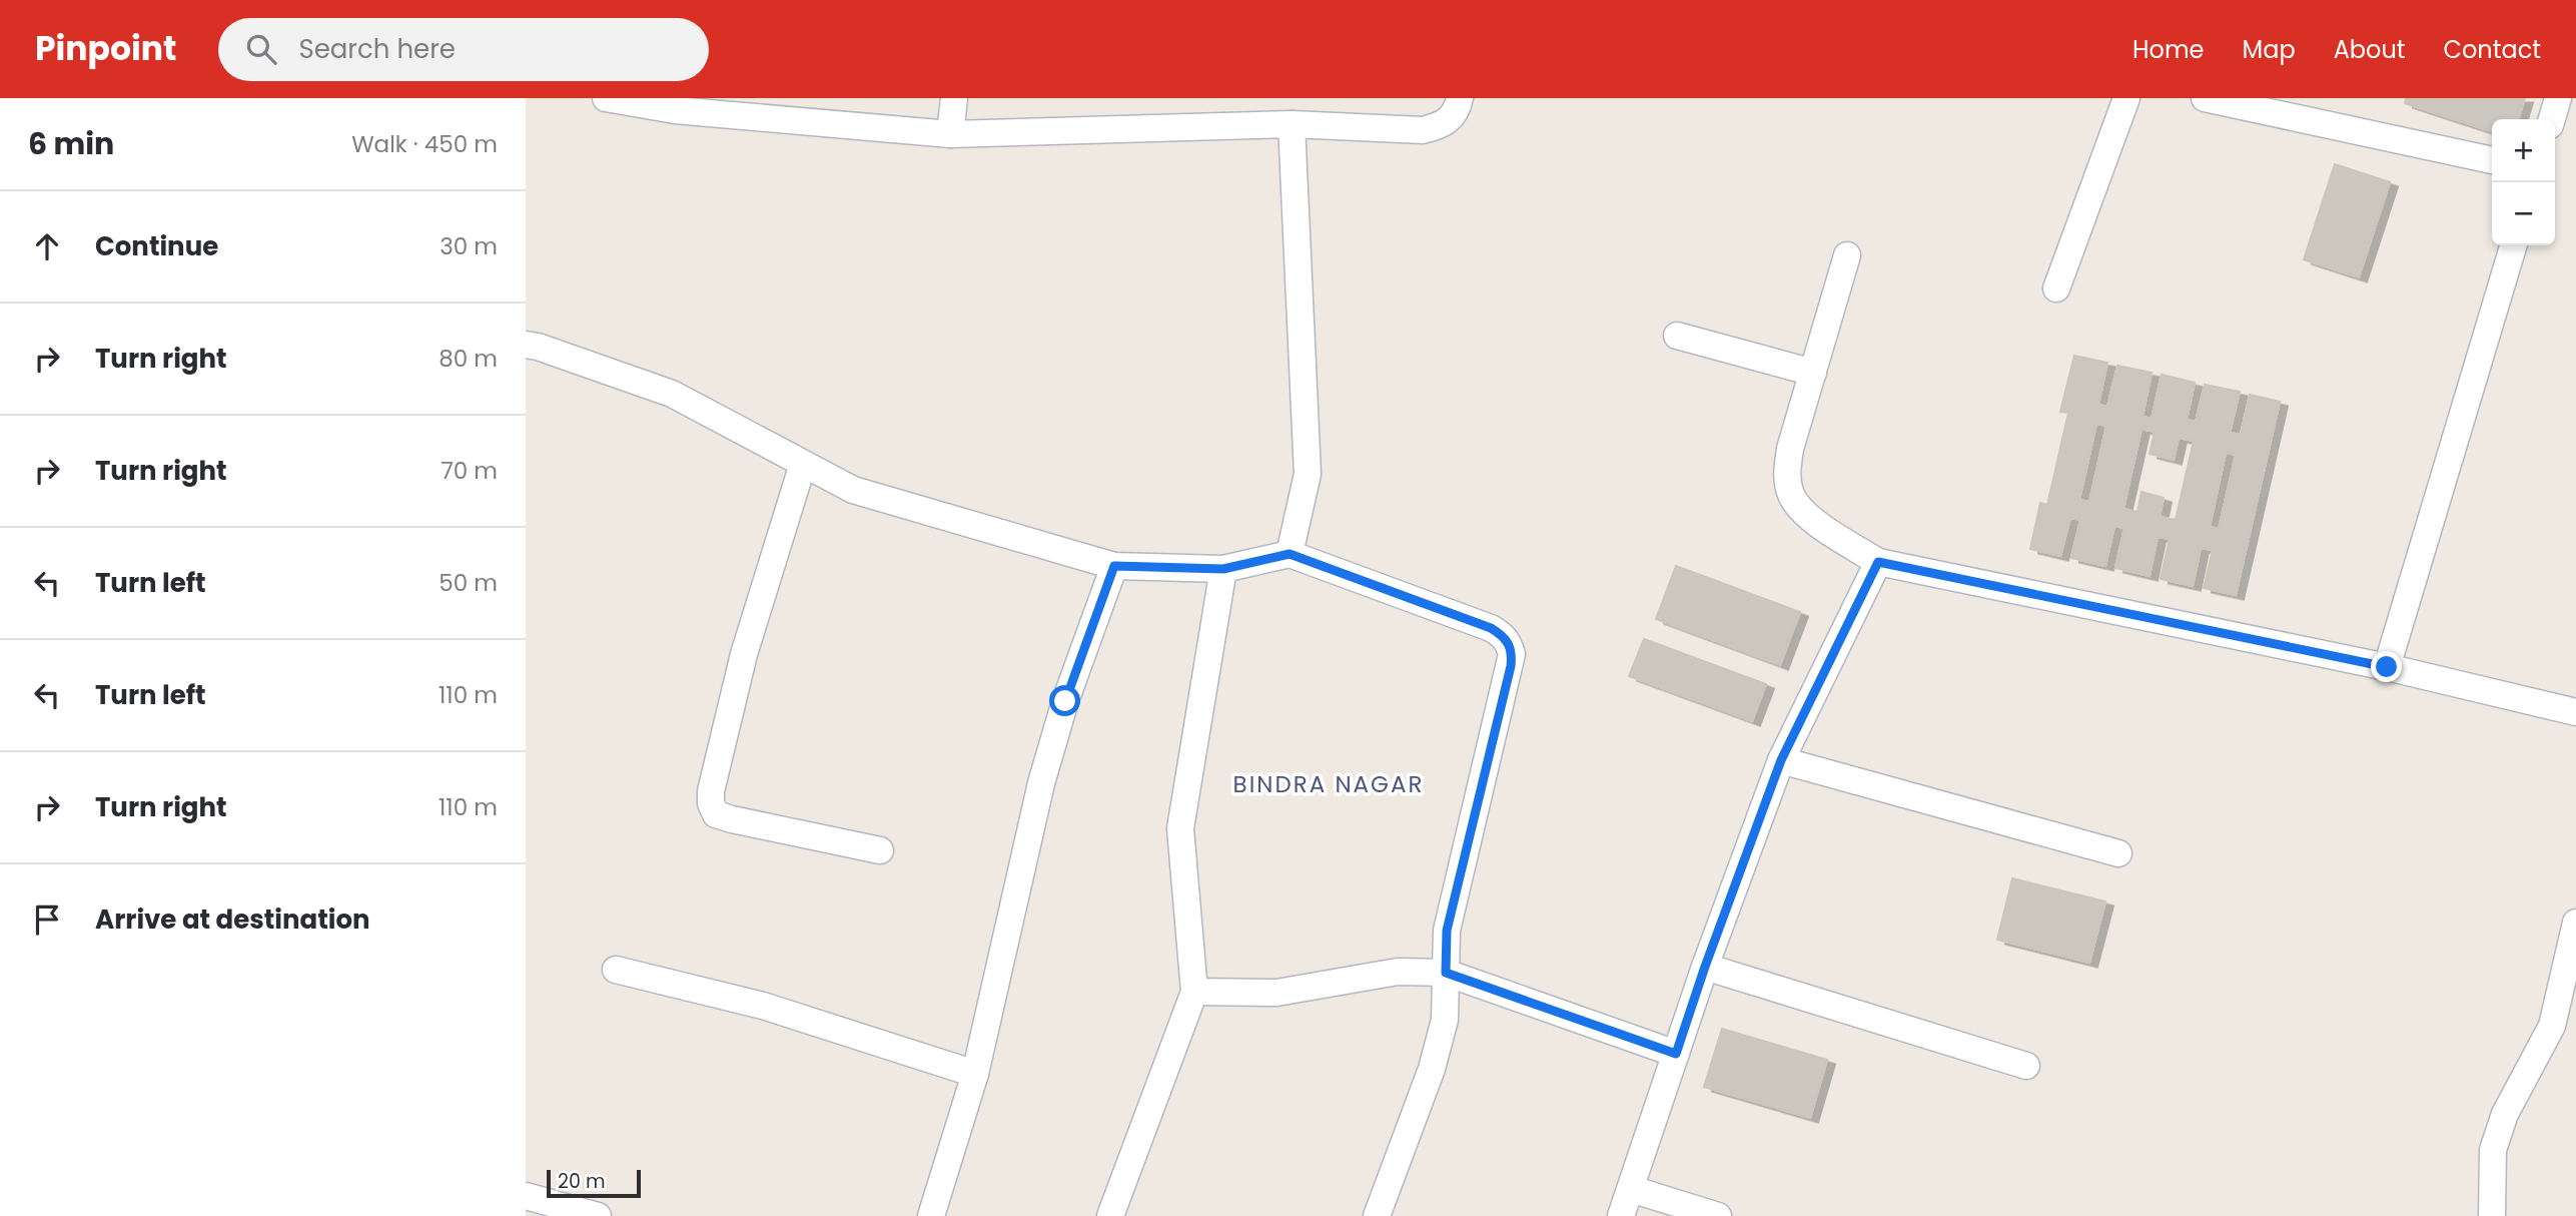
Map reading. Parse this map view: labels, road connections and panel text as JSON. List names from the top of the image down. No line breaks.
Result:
{"districts":["BINDRA NAGAR"],"scale_bar":"20 m","page":{"header":"Pinpoint","search":"Search here","nav":["Home","Map","About","Contact"],"heading":["6 min","Walk · 450 m"],"map_buttons":["+","−"],"list":[["Continue","30 m"],["Turn right","80 m"],["Turn right","70 m"],["Turn left","50 m"],["Turn left","110 m"],["Turn right","110 m"],"Arrive at destination"],"scale":"20 m"}}
